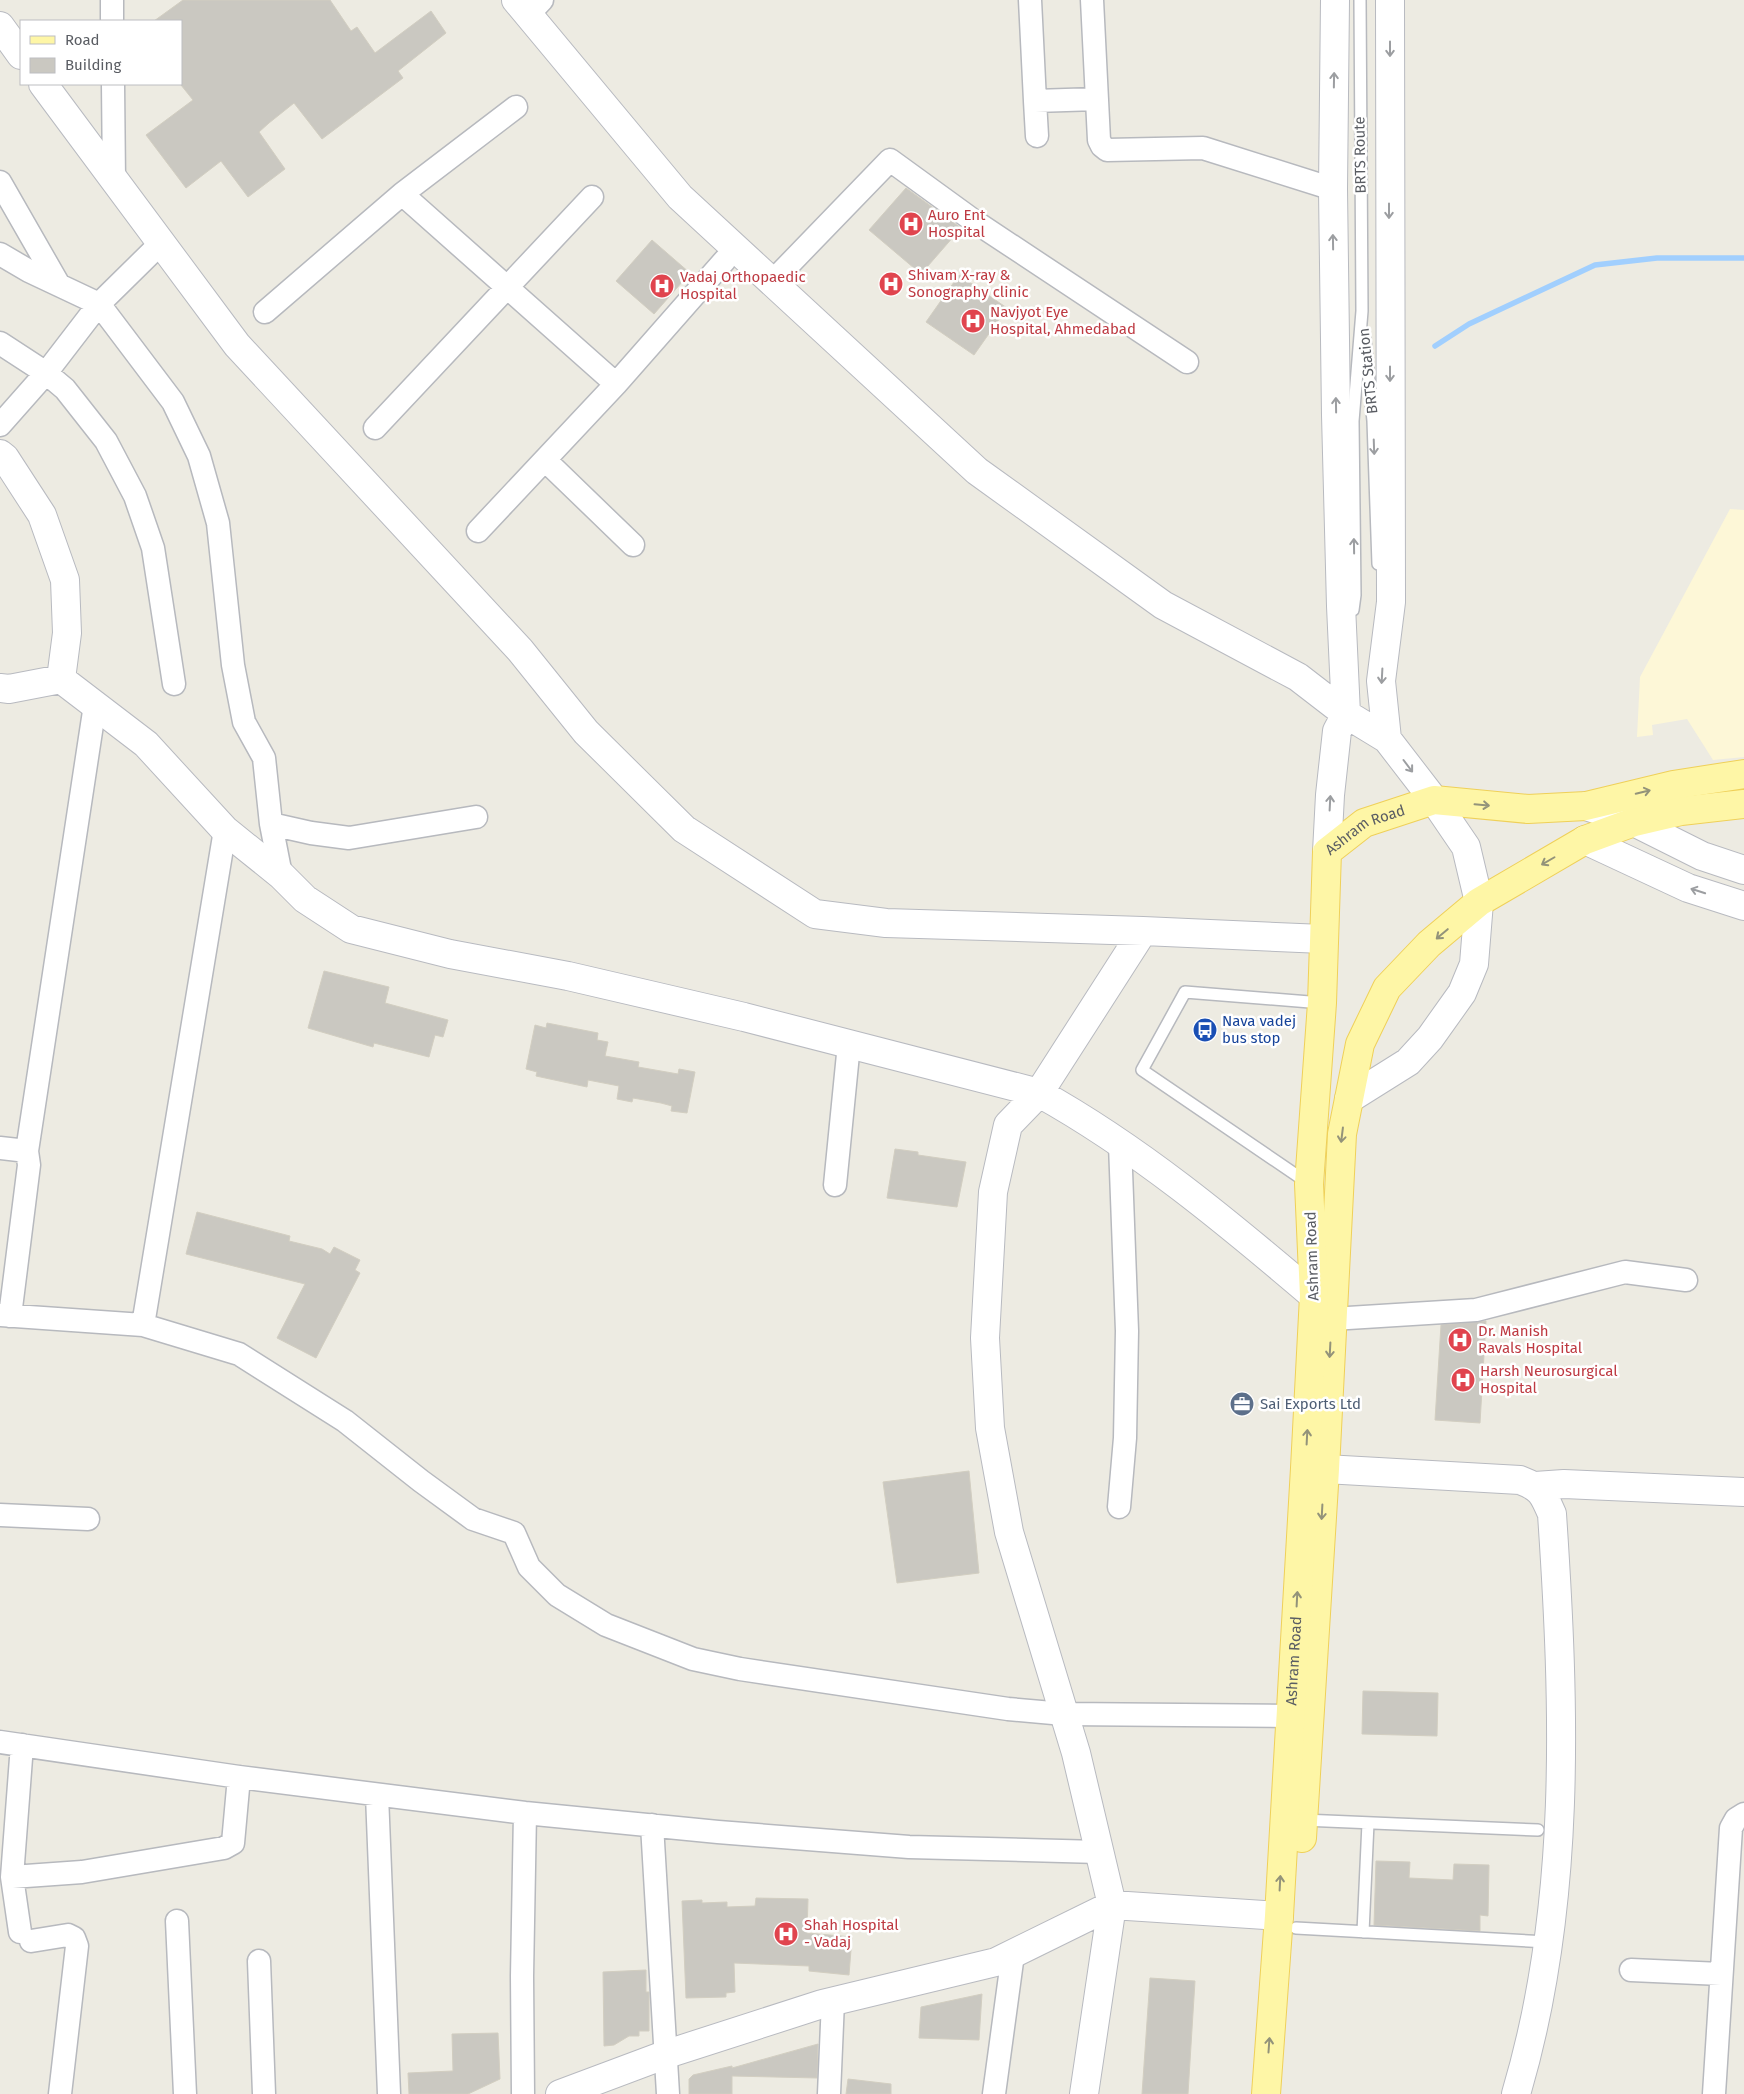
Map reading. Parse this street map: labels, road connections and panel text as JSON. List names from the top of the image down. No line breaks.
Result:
{"streets":{"main road":["Ashram Road"],"lane":["BRTS Route","BRTS Station"]},"crossings":[["BRTS Route","BRTS Station"]],"places":{"hospital":["Auro Ent Hospital","Shivam X-ray & Sonography clinic","Vadaj Orthopaedic Hospital","Navjyot Eye Hospital, Ahmedabad","Dr. Manish Ravals Hospital","Harsh Neurosurgical Hospital","Shah Hospital - Vadaj"],"bus stop":["Nava vadej bus stop"],"office":["Sai Exports Ltd"]},"legend":["Road","Building"]}
